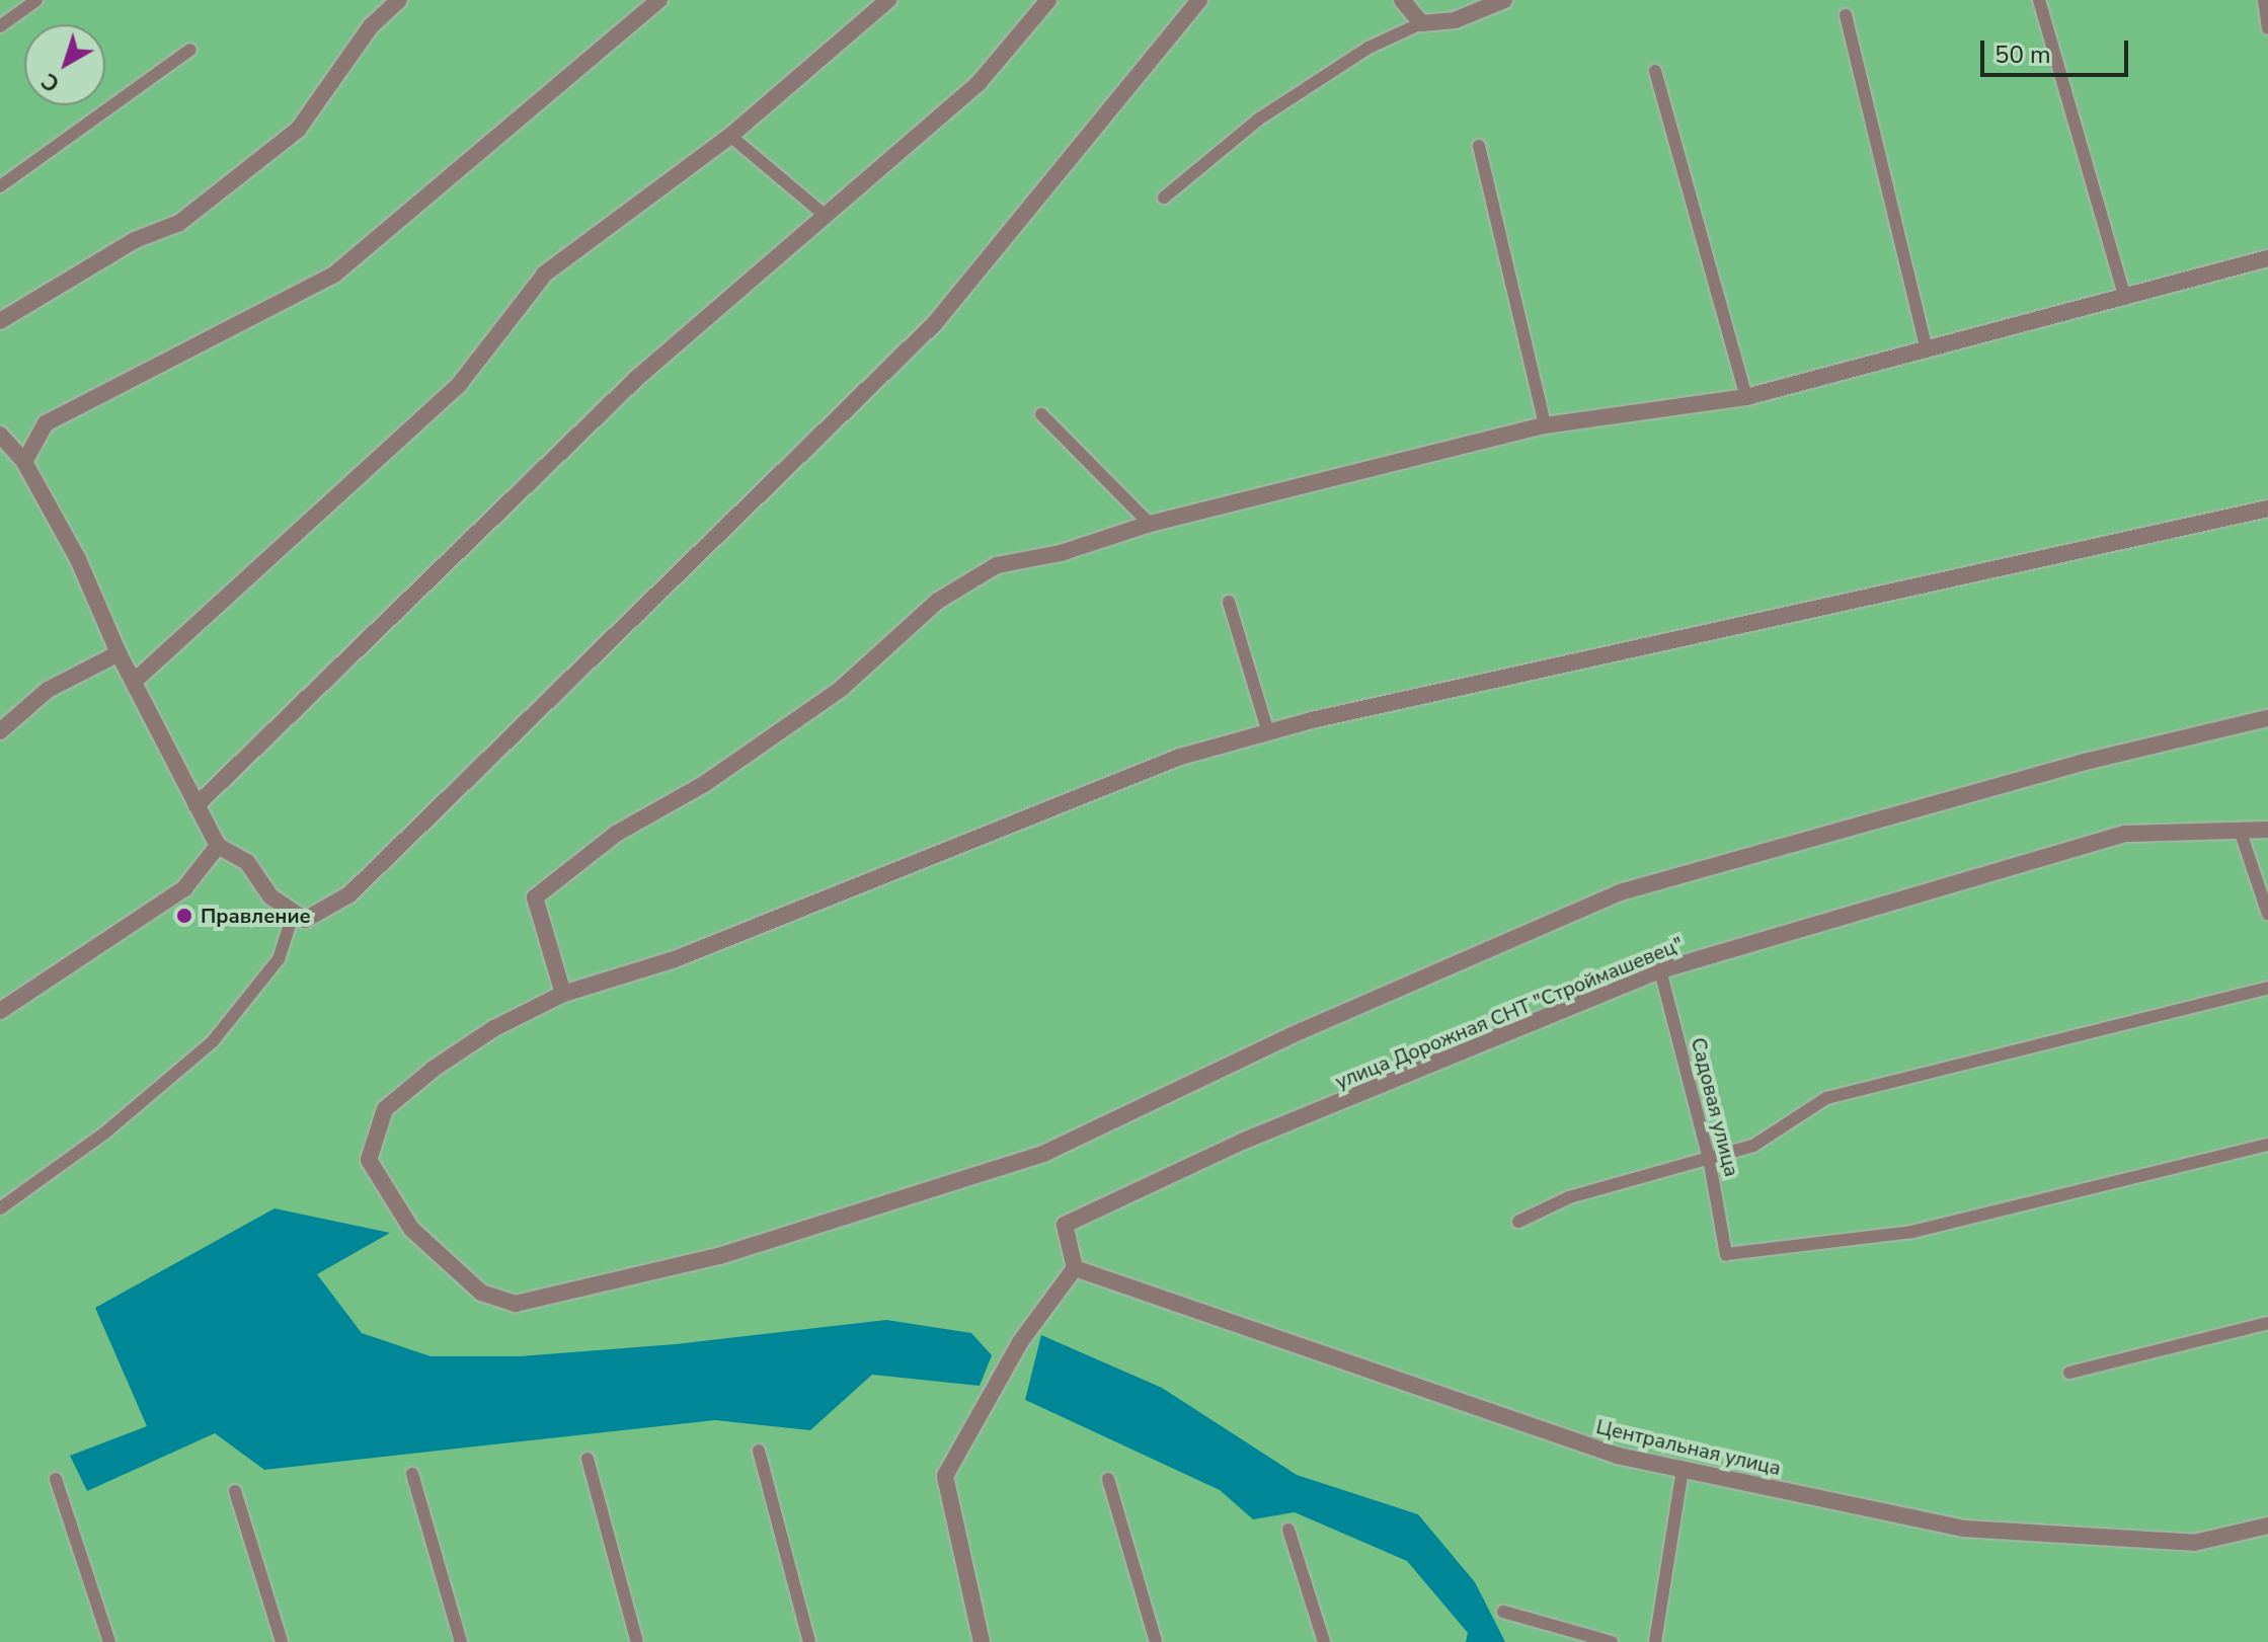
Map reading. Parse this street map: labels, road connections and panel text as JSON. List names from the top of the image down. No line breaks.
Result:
{"streets":{"street":["улица Дорожная СНТ \"Строймашевец\"","Центральная улица"],"lane":["Садовая улица"]},"crossings":[["улица Дорожная СНТ \"Строймашевец\"","Садовая улица"],["улица Дорожная СНТ \"Строймашевец\"","Центральная улица"]],"places":["Правление"],"scale_bar":"50 m","north":"bottom left"}
